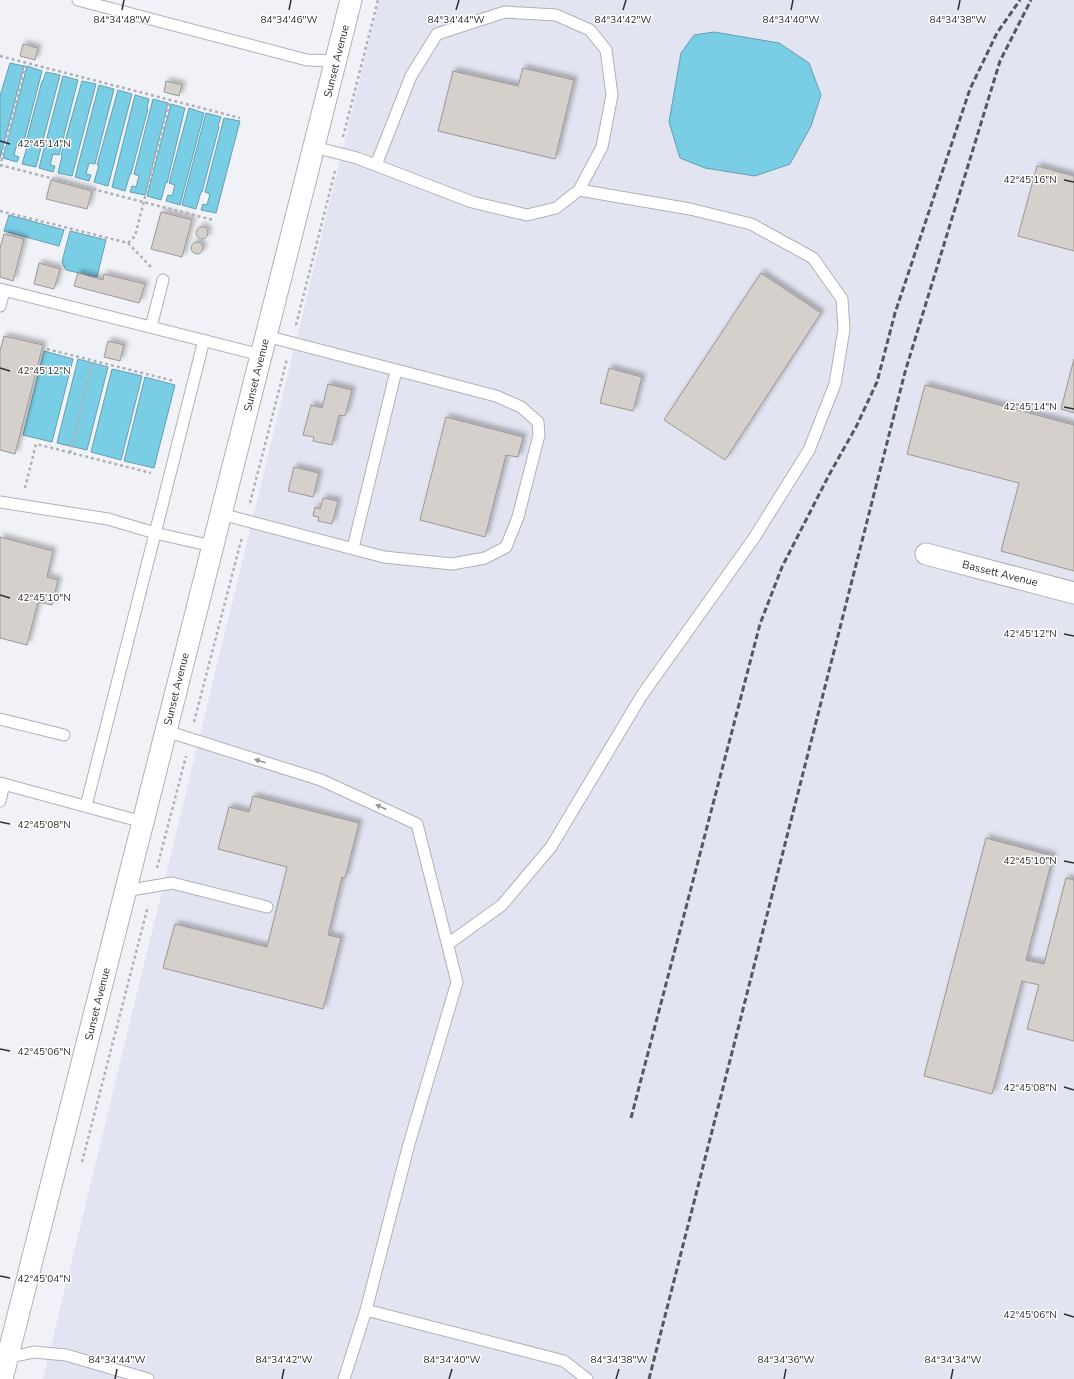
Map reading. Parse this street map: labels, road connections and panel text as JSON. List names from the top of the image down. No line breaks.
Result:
{"streets":{"street":["Sunset Avenue","Bassett Avenue"]},"coordinates":["84°34'46\"W","84°34'48\"W","84°34'44\"W","84°34'42\"W","84°34'40\"W","84°34'38\"W","42°45'14\"N","42°45'16\"N","42°45'12\"N","42°45'10\"N","42°45'08\"N","42°45'06\"N","42°45'04\"N","84°34'36\"W","84°34'34\"W"]}
